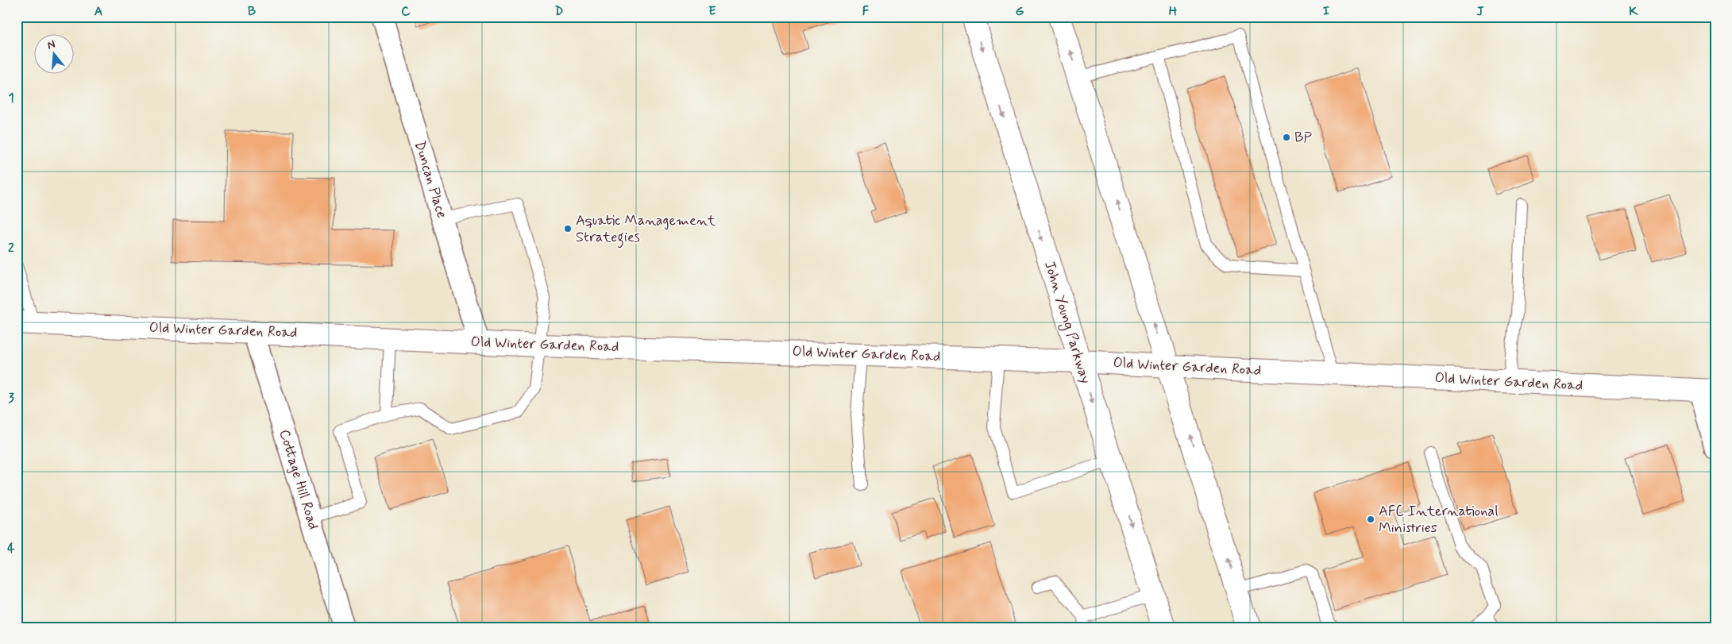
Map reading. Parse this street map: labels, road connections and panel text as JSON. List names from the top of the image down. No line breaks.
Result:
{"streets":{"main road":["John Young Parkway","Old Winter Garden Road"],"street":["Duncan Place","Cottage Hill Road"]},"crossings":[["Duncan Place","Old Winter Garden Road"],["John Young Parkway","Old Winter Garden Road"],["Old Winter Garden Road","Cottage Hill Road"]],"places":["BP","Aquatic Management Strategies","AFC International Ministries"],"north":"top","grid":{"columns":["A","B","C","D","E","F","G","H","I","J","K"],"rows":["1","2","3","4"]}}
